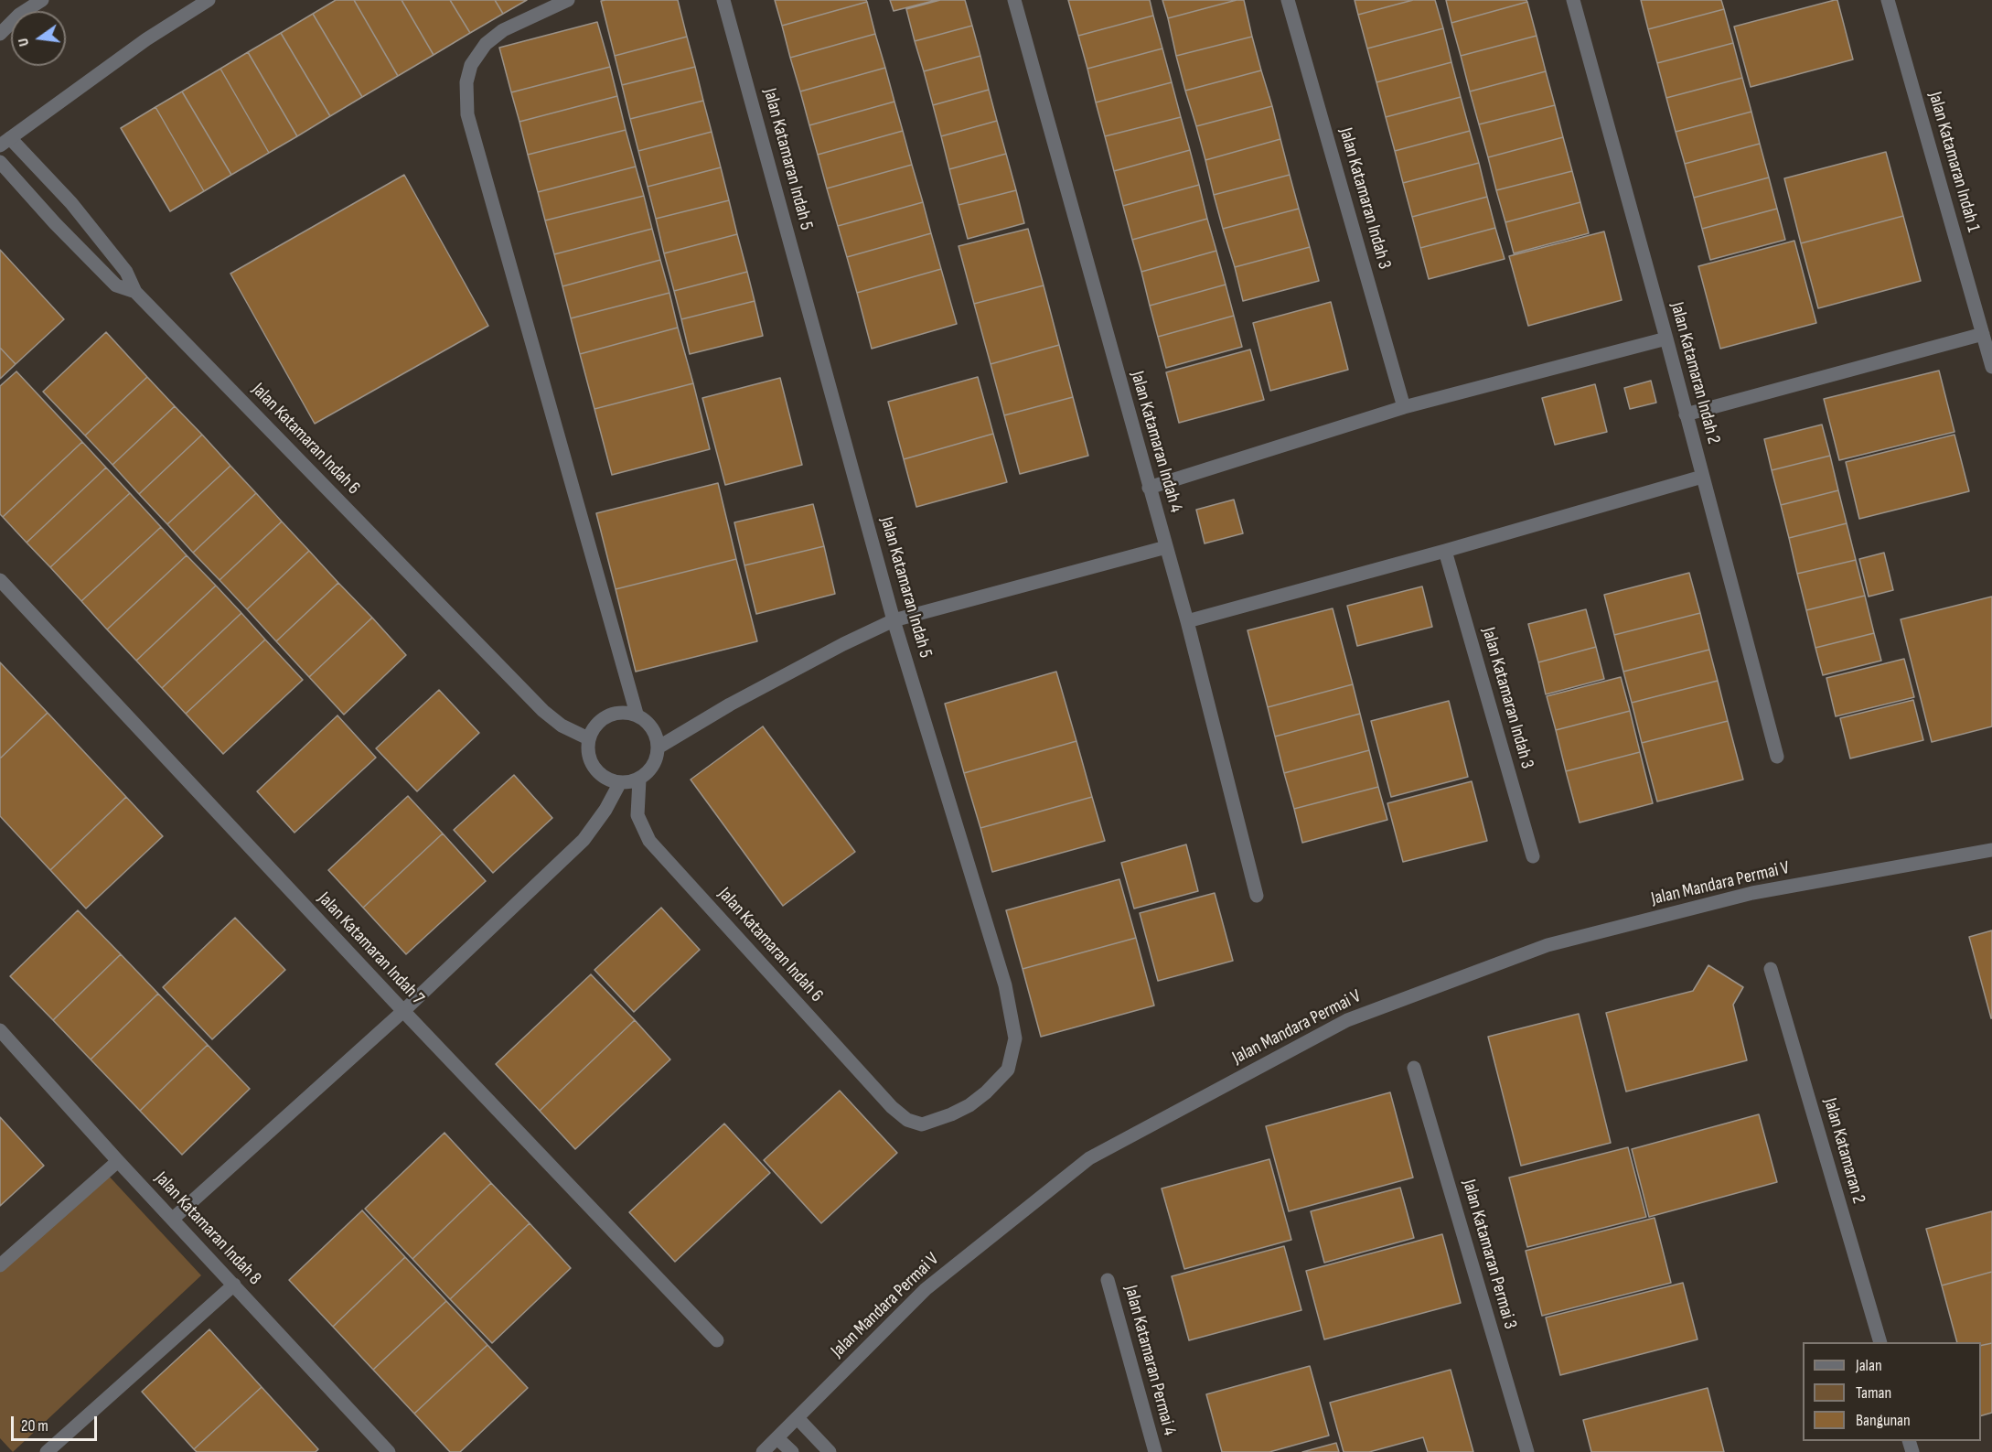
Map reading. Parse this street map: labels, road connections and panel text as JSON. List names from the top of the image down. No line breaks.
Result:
{"streets":{"street":["Jalan Katamaran Indah 5","Jalan Katamaran Indah 1","Jalan Katamaran Indah 3","Jalan Katamaran Indah 2","Jalan Katamaran Indah 6","Jalan Katamaran Indah 4","Jalan Mandara Permai V","Jalan Katamaran Indah 7","Jalan Katamaran 2","Jalan Katamaran Indah 8","Jalan Katamaran Permai 3","Jalan Katamaran Permai 4"]},"crossings":[["Jalan Katamaran Indah 5","Jalan Katamaran Indah 6"]],"legend":["Jalan","Taman","Bangunan"],"scale_bar":"20 m","north":"left"}
